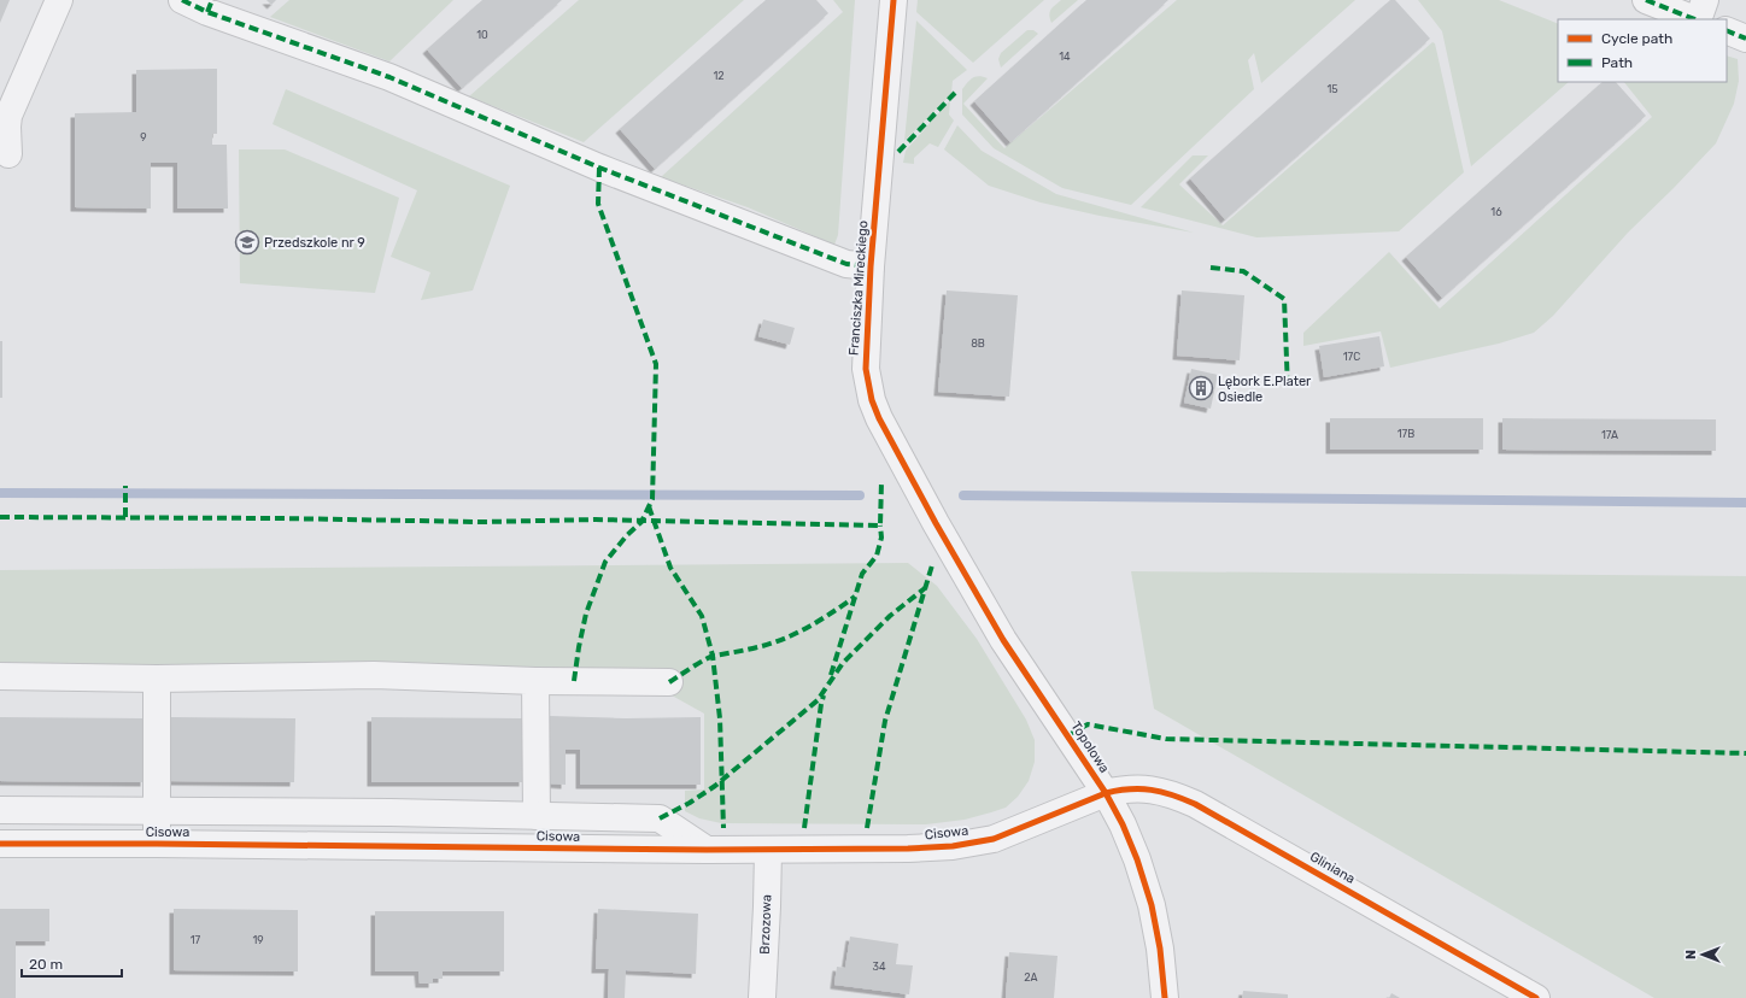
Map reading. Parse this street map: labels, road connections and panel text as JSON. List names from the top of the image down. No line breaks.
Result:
{"streets":{"street":["Franciszka Mireckiego","Topolowa","Cisowa","Gliniana","Brzozowa"]},"crossings":[["Franciszka Mireckiego","Topolowa"],["Topolowa","Cisowa"],["Topolowa","Gliniana"],["Cisowa","Gliniana"],["Cisowa","Brzozowa"]],"places":{"school or university":["Przedszkole nr 9"],"building":["Lębork E.Plater Osiedle"]},"house_numbers":["10","14","12","15","9","16","8B","17C","17B","17A","17","19","34","2A"],"legend":["Cycle path","Path"],"scale_bar":"20 m","north":"left"}
